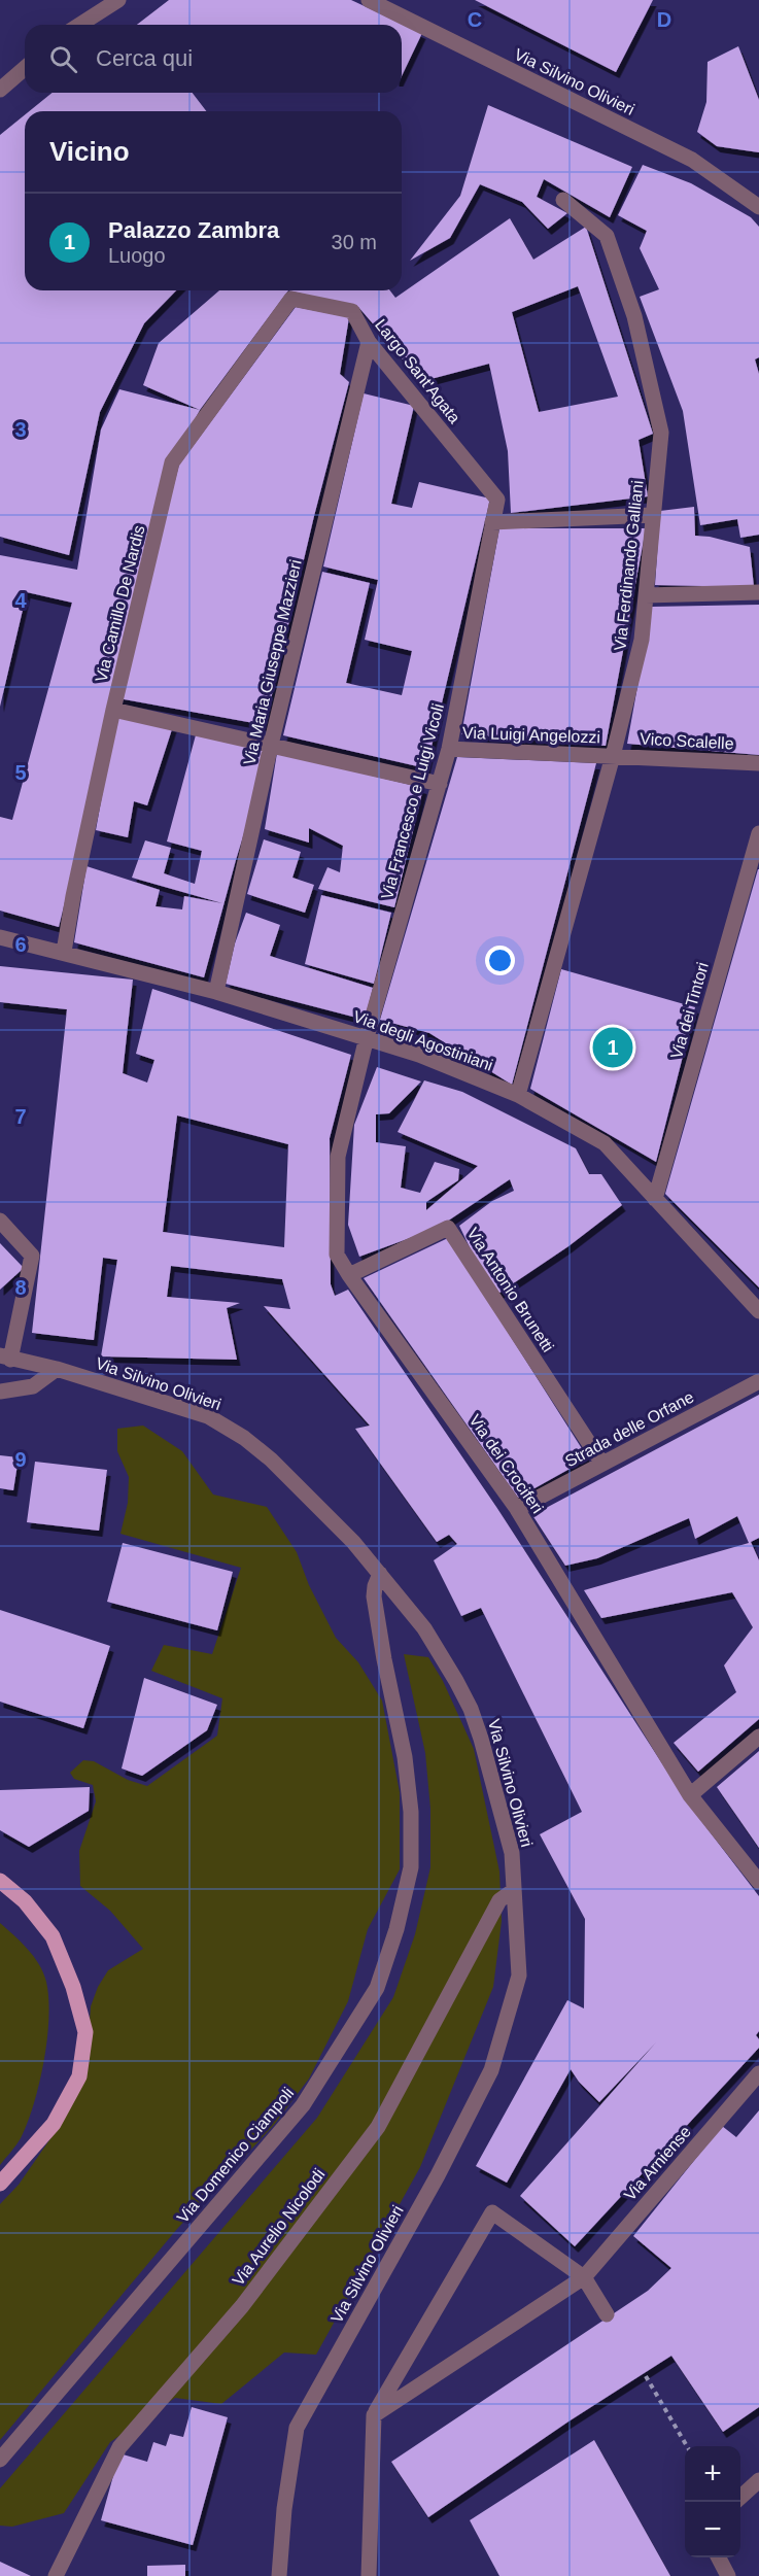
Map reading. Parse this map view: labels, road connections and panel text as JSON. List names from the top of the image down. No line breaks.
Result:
{"streets":{"street":["Via Silvino Olivieri","Largo Sant'Agata","Via Ferdinando Galliani","Via Camillo De Nardis","Via Maria Giuseppe Mazzieri","Via Luigi Angelozzi","Vico Scalelle","Via Francesco e Luigi Vicoli","Via dei Tintori","Via degli Agostiniani","Via Antonio Brunetti","Strada delle Orfane","Via dei Crociferi","Via Domenico Ciampoli","Via Arniense","Via Aurelio Nicolodi"]},"crossings":[["Via Silvino Olivieri","Via Domenico Ciampoli"],["Via Silvino Olivieri","Via Aurelio Nicolodi"],["Largo Sant'Agata","Via Camillo De Nardis"],["Largo Sant'Agata","Via Maria Giuseppe Mazzieri"],["Largo Sant'Agata","Via Francesco e Luigi Vicoli"],["Via Ferdinando Galliani","Via Luigi Angelozzi"],["Via Ferdinando Galliani","Vico Scalelle"],["Via Ferdinando Galliani","Via degli Agostiniani"],["Via Camillo De Nardis","Via degli Agostiniani"],["Via Maria Giuseppe Mazzieri","Via degli Agostiniani"],["Via Luigi Angelozzi","Vico Scalelle"],["Via Luigi Angelozzi","Via Francesco e Luigi Vicoli"],["Via Francesco e Luigi Vicoli","Via degli Agostiniani"],["Via Francesco e Luigi Vicoli","Via dei Crociferi"],["Via dei Tintori","Via degli Agostiniani"],["Via degli Agostiniani","Via dei Crociferi"],["Via Antonio Brunetti","Strada delle Orfane"],["Via Antonio Brunetti","Via dei Crociferi"],["Strada delle Orfane","Via dei Crociferi"]],"page":{"search":"Cerca qui","heading":"Vicino","list":[{"mark":"1","name":"Palazzo Zambra","note":"Luogo","value":"30 m"}],"pins":"1","map_buttons":["+","−"]},"grid":{"columns":["C","D"],"rows":["3","4","5","6","7","8","9"]}}
